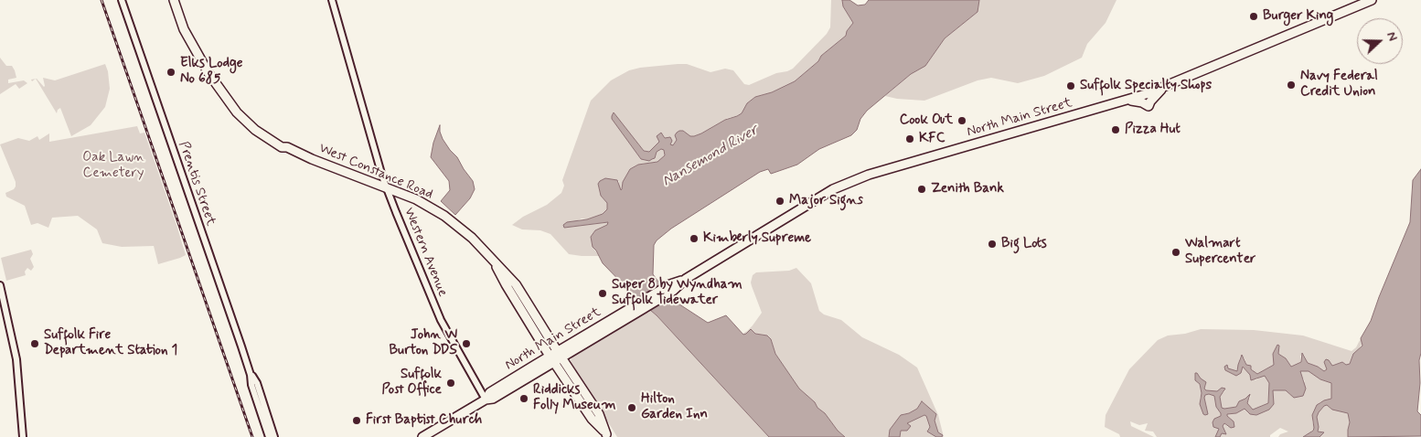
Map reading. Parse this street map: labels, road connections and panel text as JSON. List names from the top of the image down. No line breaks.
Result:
{"streets":{"main road":["North Main Street","West Constance Road"],"street":["Prentis Street","Western Avenue"]},"crossings":[["North Main Street","West Constance Road"],["North Main Street","Western Avenue"],["West Constance Road","Western Avenue"]],"water":["Nansemond River"],"parks":["Oak Lawn Cemetery"],"places":["Burger King","Elks Lodge No 685","Navy Federal Credit Union","Suffolk Specialty Shops","Cook Out","Pizza Hut","KFC","Zenith Bank","Major Signs","Kimberly Supreme","Big Lots","Walmart Supercenter","Super 8 by Wyndham Suffolk Tidewater","Suffolk Fire Department Station 1","John W Burton DDS","Suffolk Post Office","Riddicks Folly Museum","Hilton Garden Inn","First Baptist Church"],"north":"right"}
